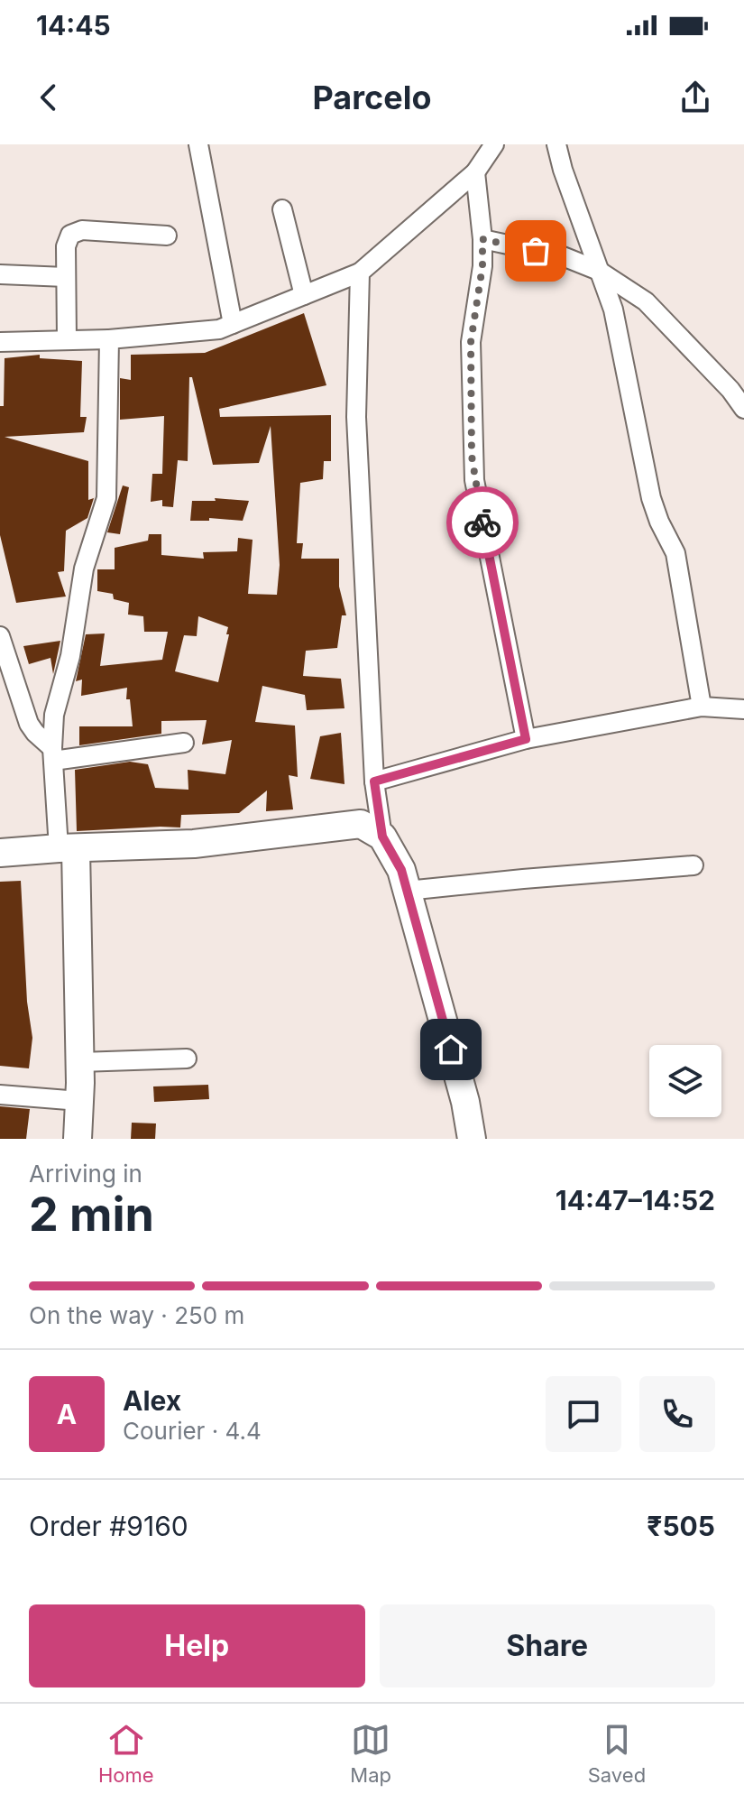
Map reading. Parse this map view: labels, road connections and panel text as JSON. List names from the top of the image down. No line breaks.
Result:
{"page":{"status":"14:45","header":"Parcelo","heading":["2 min","Arriving in","14:47–14:52"],"panel":["Alex","Courier · 4.4","Order #9160","₹505"],"bar":"On the way · 250 m","round":"A","buttons":["Help","Share"],"tabs":["Home","Map","Saved"]}}
